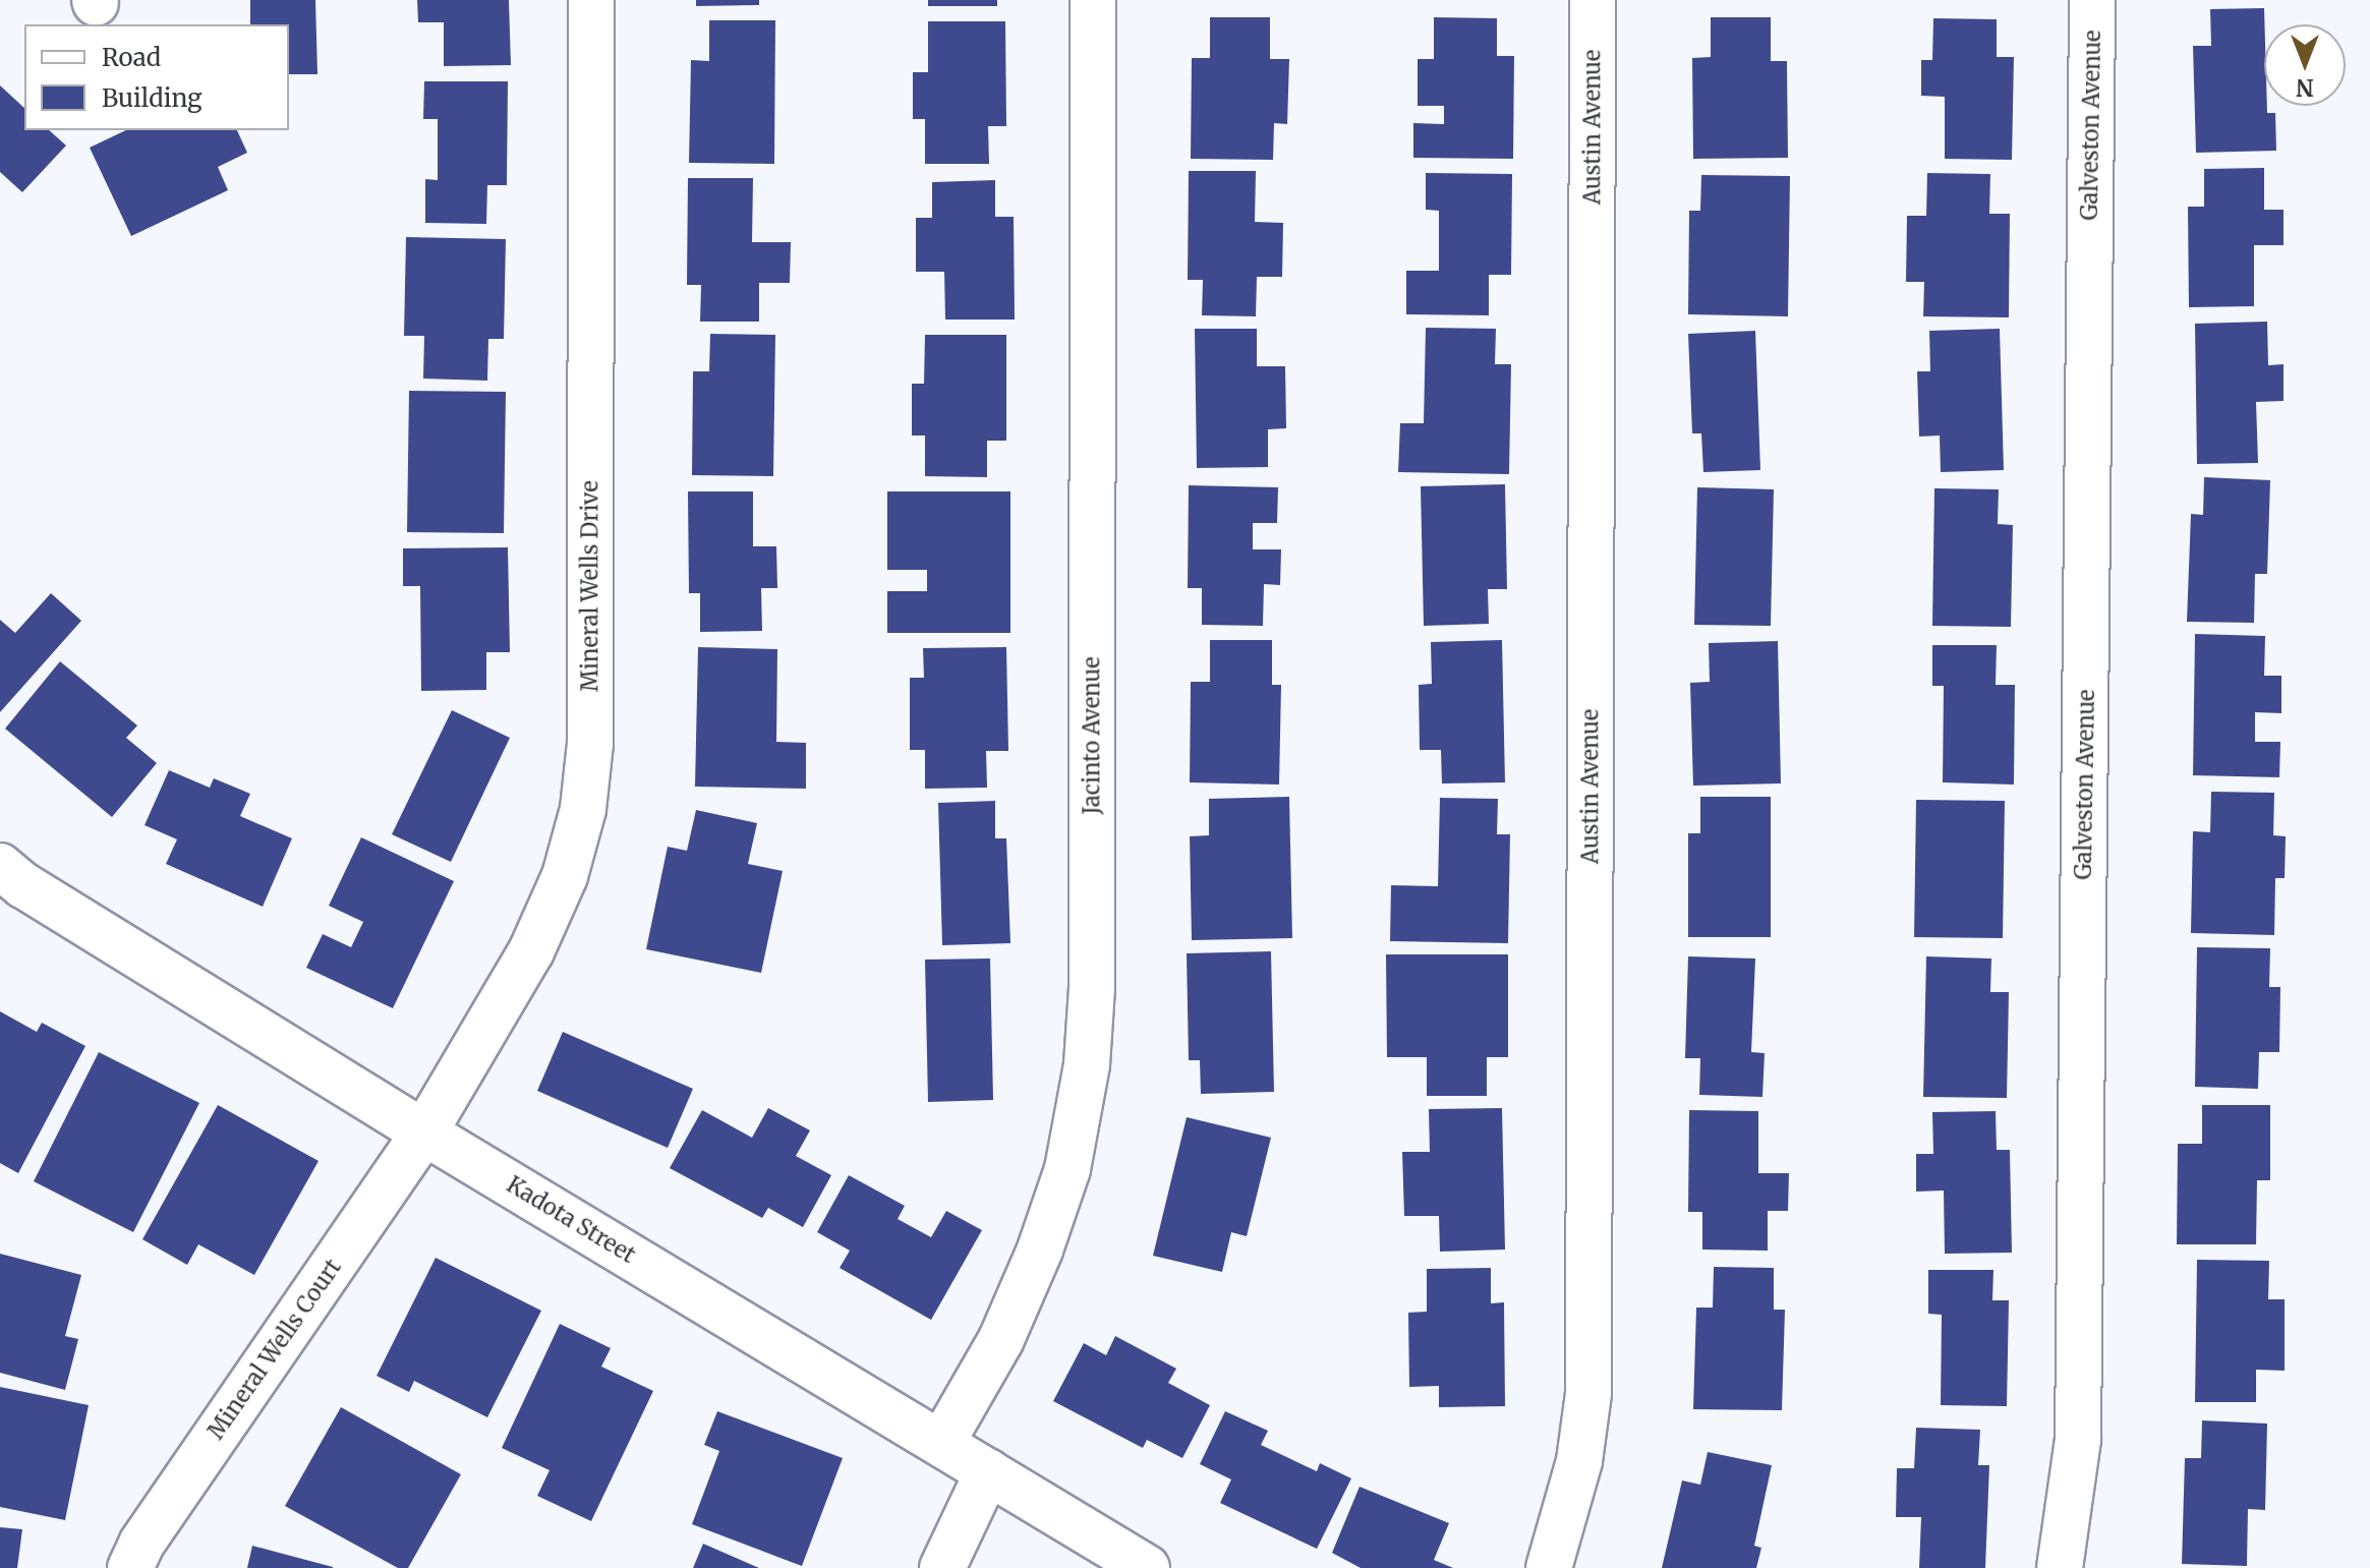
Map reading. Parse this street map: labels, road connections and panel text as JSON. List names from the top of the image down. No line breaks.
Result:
{"streets":{"street":["Galveston Avenue","Austin Avenue","Mineral Wells Drive","Jacinto Avenue","Kadota Street","Mineral Wells Court"]},"crossings":[["Mineral Wells Drive","Kadota Street"],["Mineral Wells Drive","Mineral Wells Court"],["Jacinto Avenue","Kadota Street"],["Kadota Street","Mineral Wells Court"]],"legend":["Road","Building"],"north":"bottom"}
